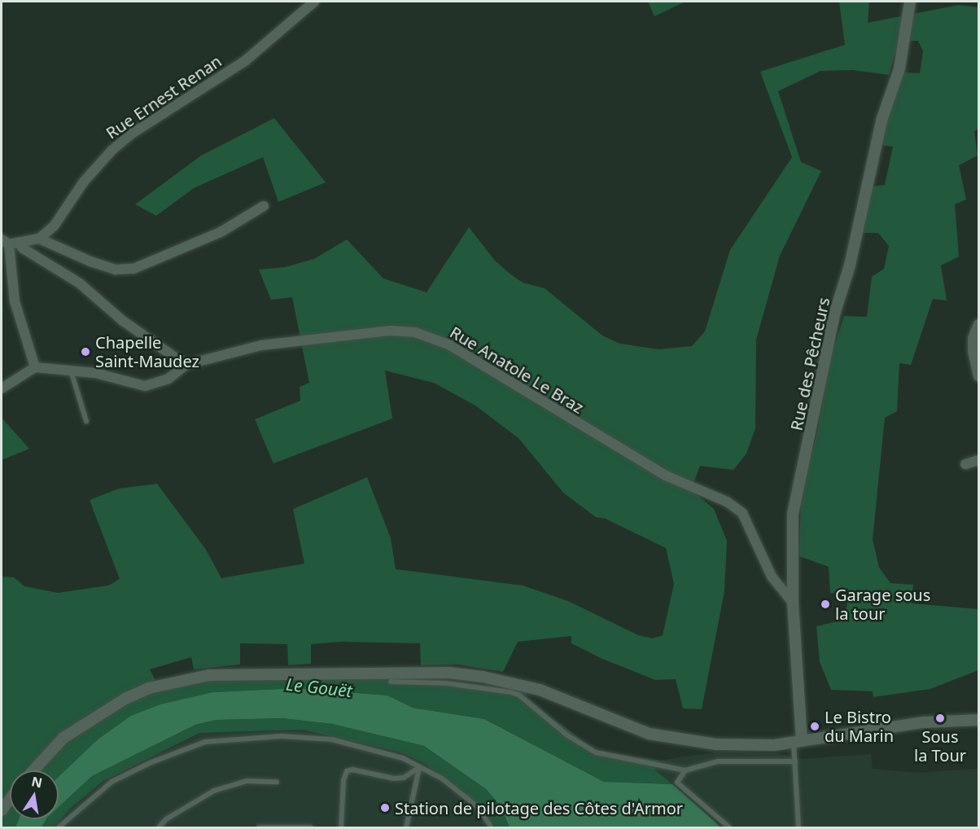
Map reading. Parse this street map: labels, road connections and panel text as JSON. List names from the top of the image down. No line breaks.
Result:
{"streets":{"street":["Rue Ernest Renan","Rue des Pêcheurs","Rue Anatole Le Braz"]},"crossings":[["Rue des Pêcheurs","Rue Anatole Le Braz"]],"water":["Le Gouët"],"places":["Chapelle Saint-Maudez","Garage sous la tour","Sous la Tour","Le Bistro du Marin","Station de pilotage des Côtes d'Armor"],"north":"top"}
